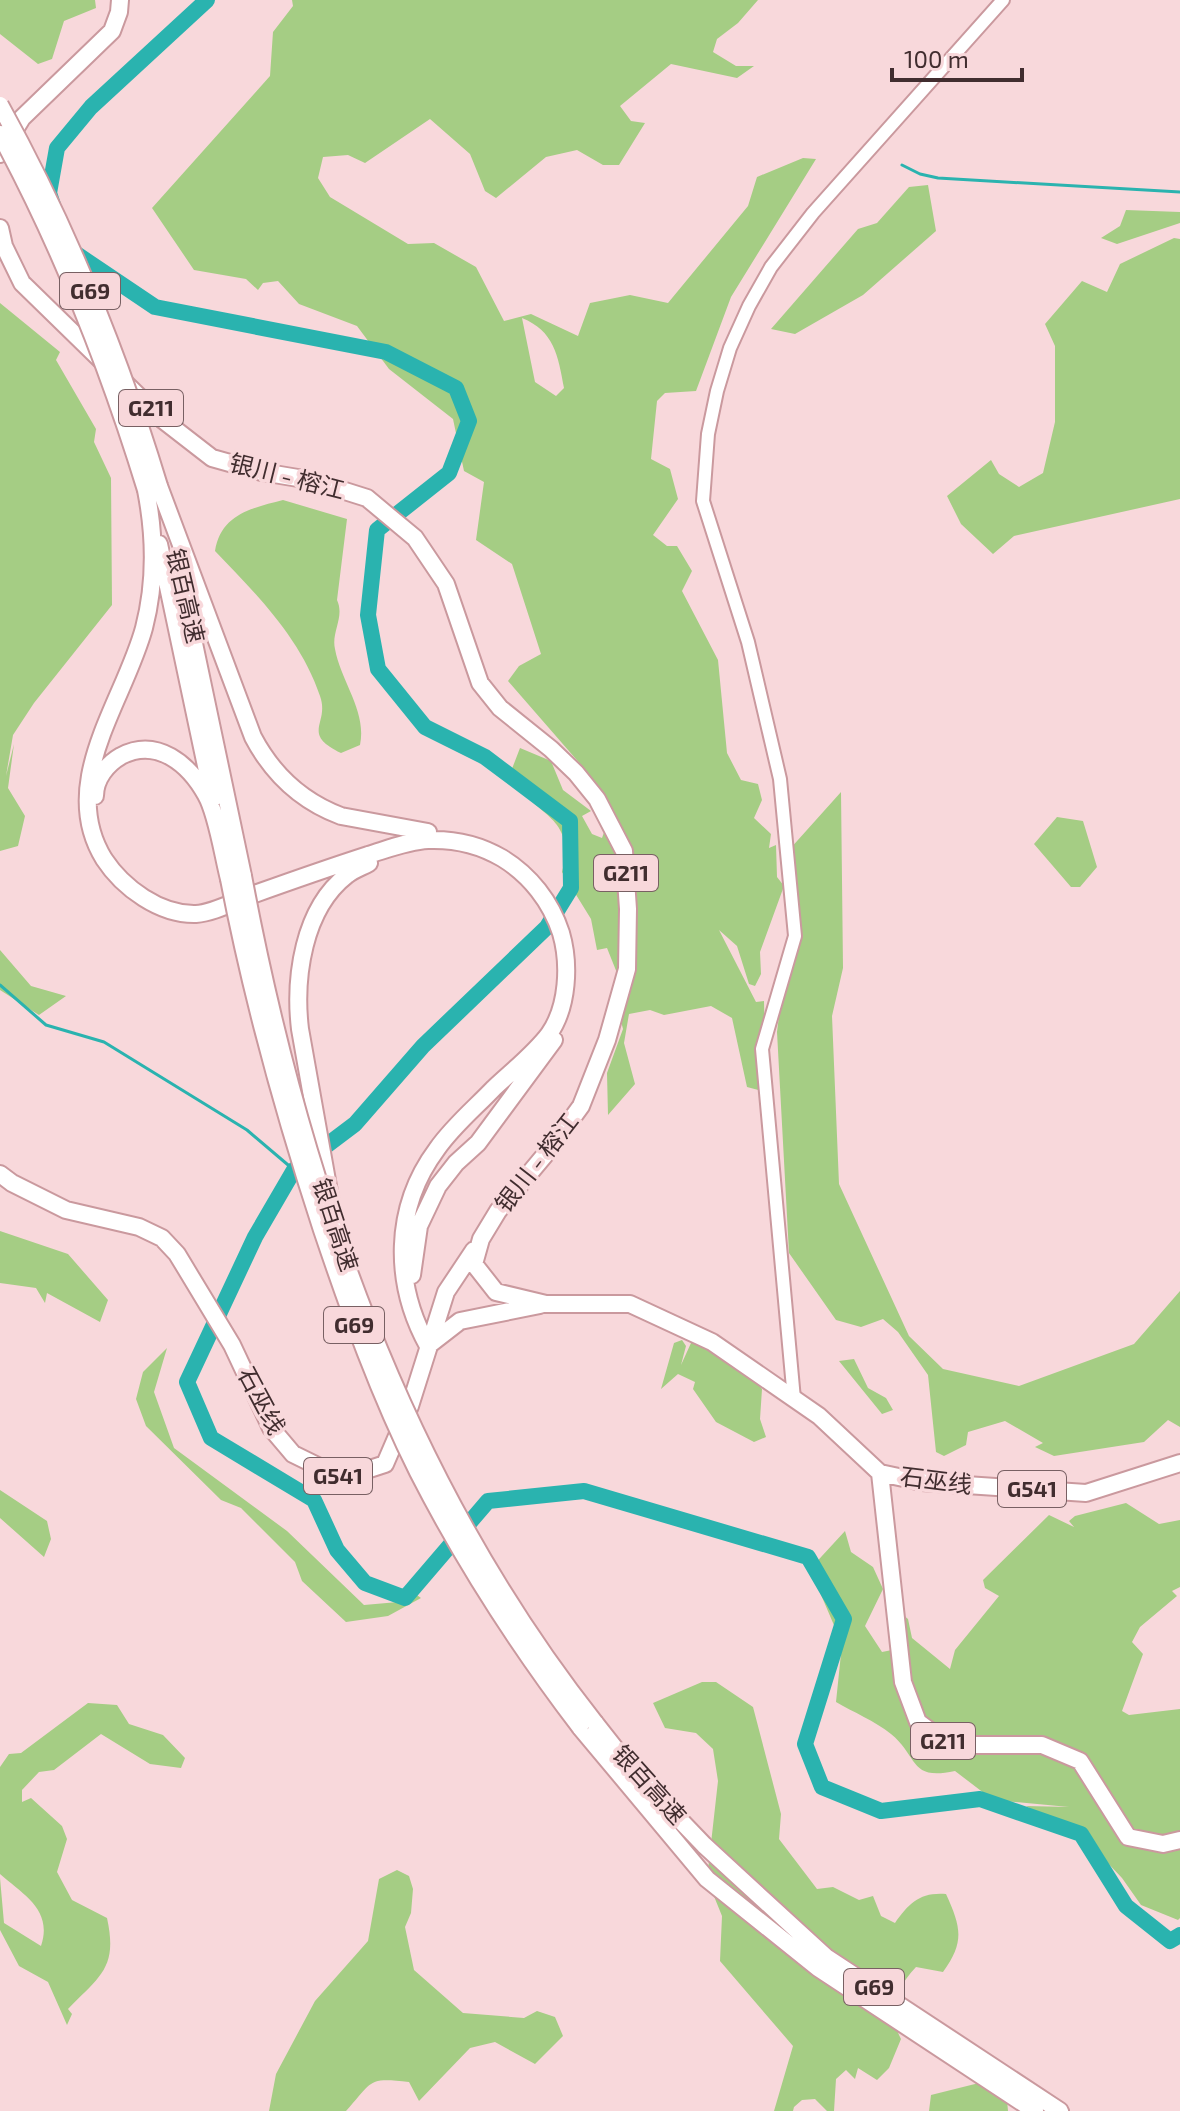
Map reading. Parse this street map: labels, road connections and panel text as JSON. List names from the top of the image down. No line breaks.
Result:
{"streets":{"highway":["G69","G211","银川 - 榕江","银百高速","石巫线","G541"]},"crossings":[["G211","银川 - 榕江"],["G211","石巫线"],["银川 - 榕江","石巫线"]],"scale_bar":"100 m"}
